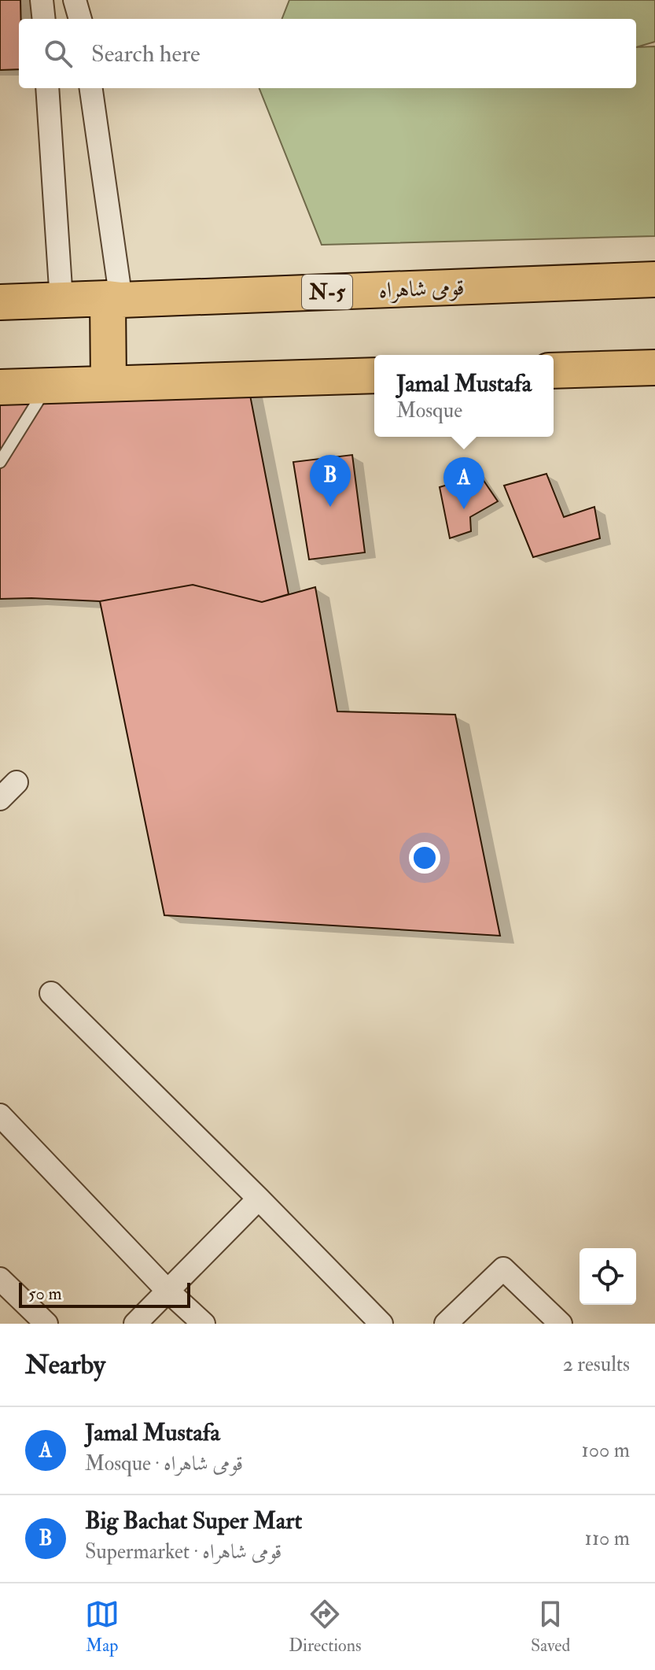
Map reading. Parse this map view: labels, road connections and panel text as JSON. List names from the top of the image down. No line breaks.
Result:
{"streets":{"highway":["قومی شاہراہ","N-5"]},"scale_bar":"50 m","page":{"search":"Search here","popup":["Jamal Mustafa","Mosque"],"pins":["B","A"],"scale":"50 m","heading":["Nearby","2 results"],"list":[{"mark":"A","name":"Jamal Mustafa","note":"Mosque · قومی شاہراہ","value":"100 m"},{"mark":"B","name":"Big Bachat Super Mart","note":"Supermarket · قومی شاہراہ","value":"110 m"}],"nav":["Map","Directions","Saved"]}}
